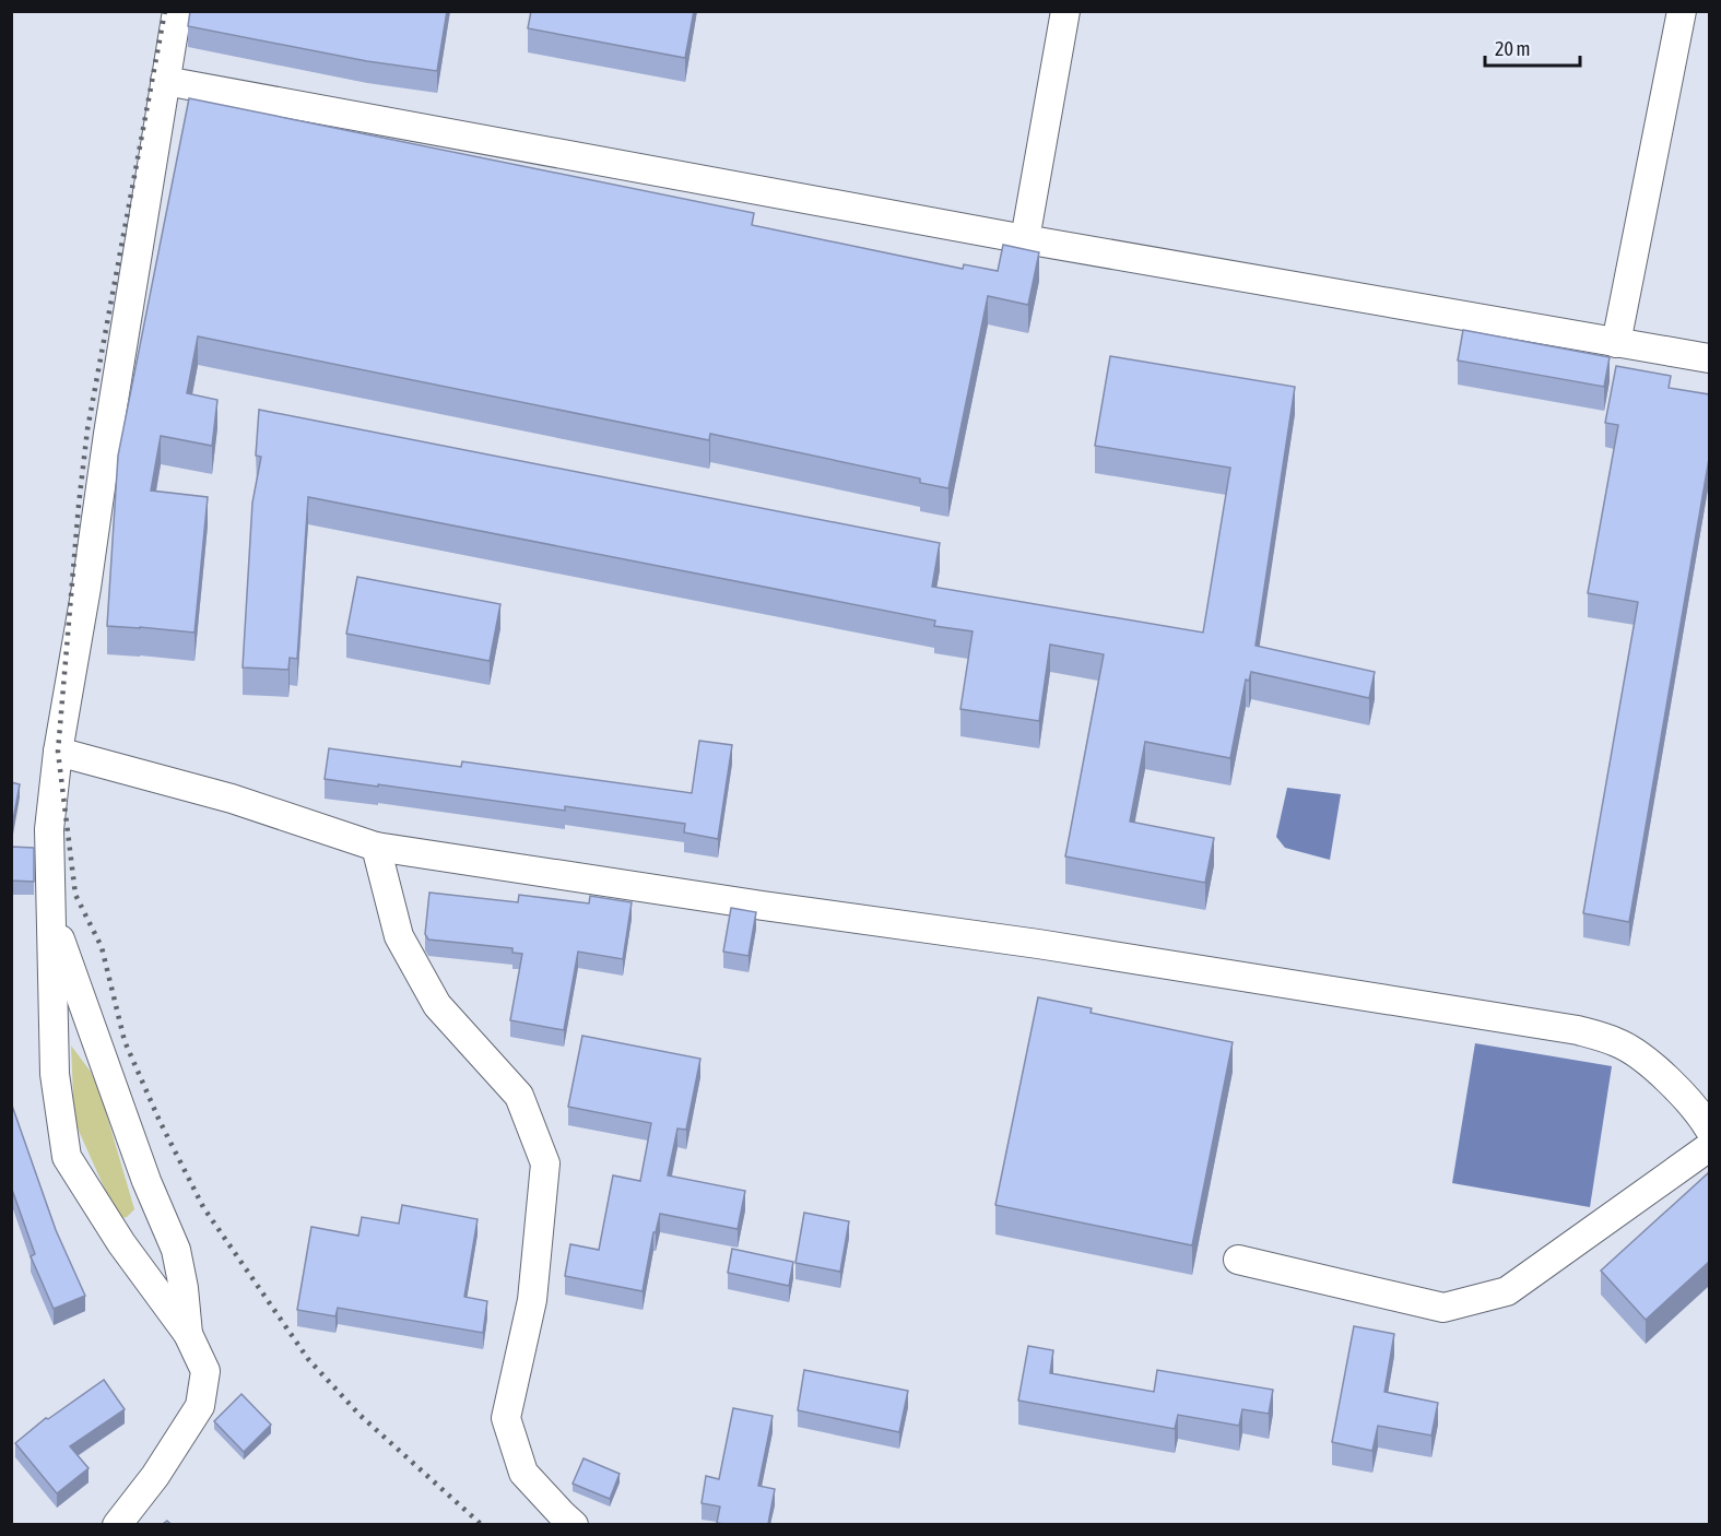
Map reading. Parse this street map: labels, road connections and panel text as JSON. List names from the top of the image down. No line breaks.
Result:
{"scale_bar":"20 m"}
